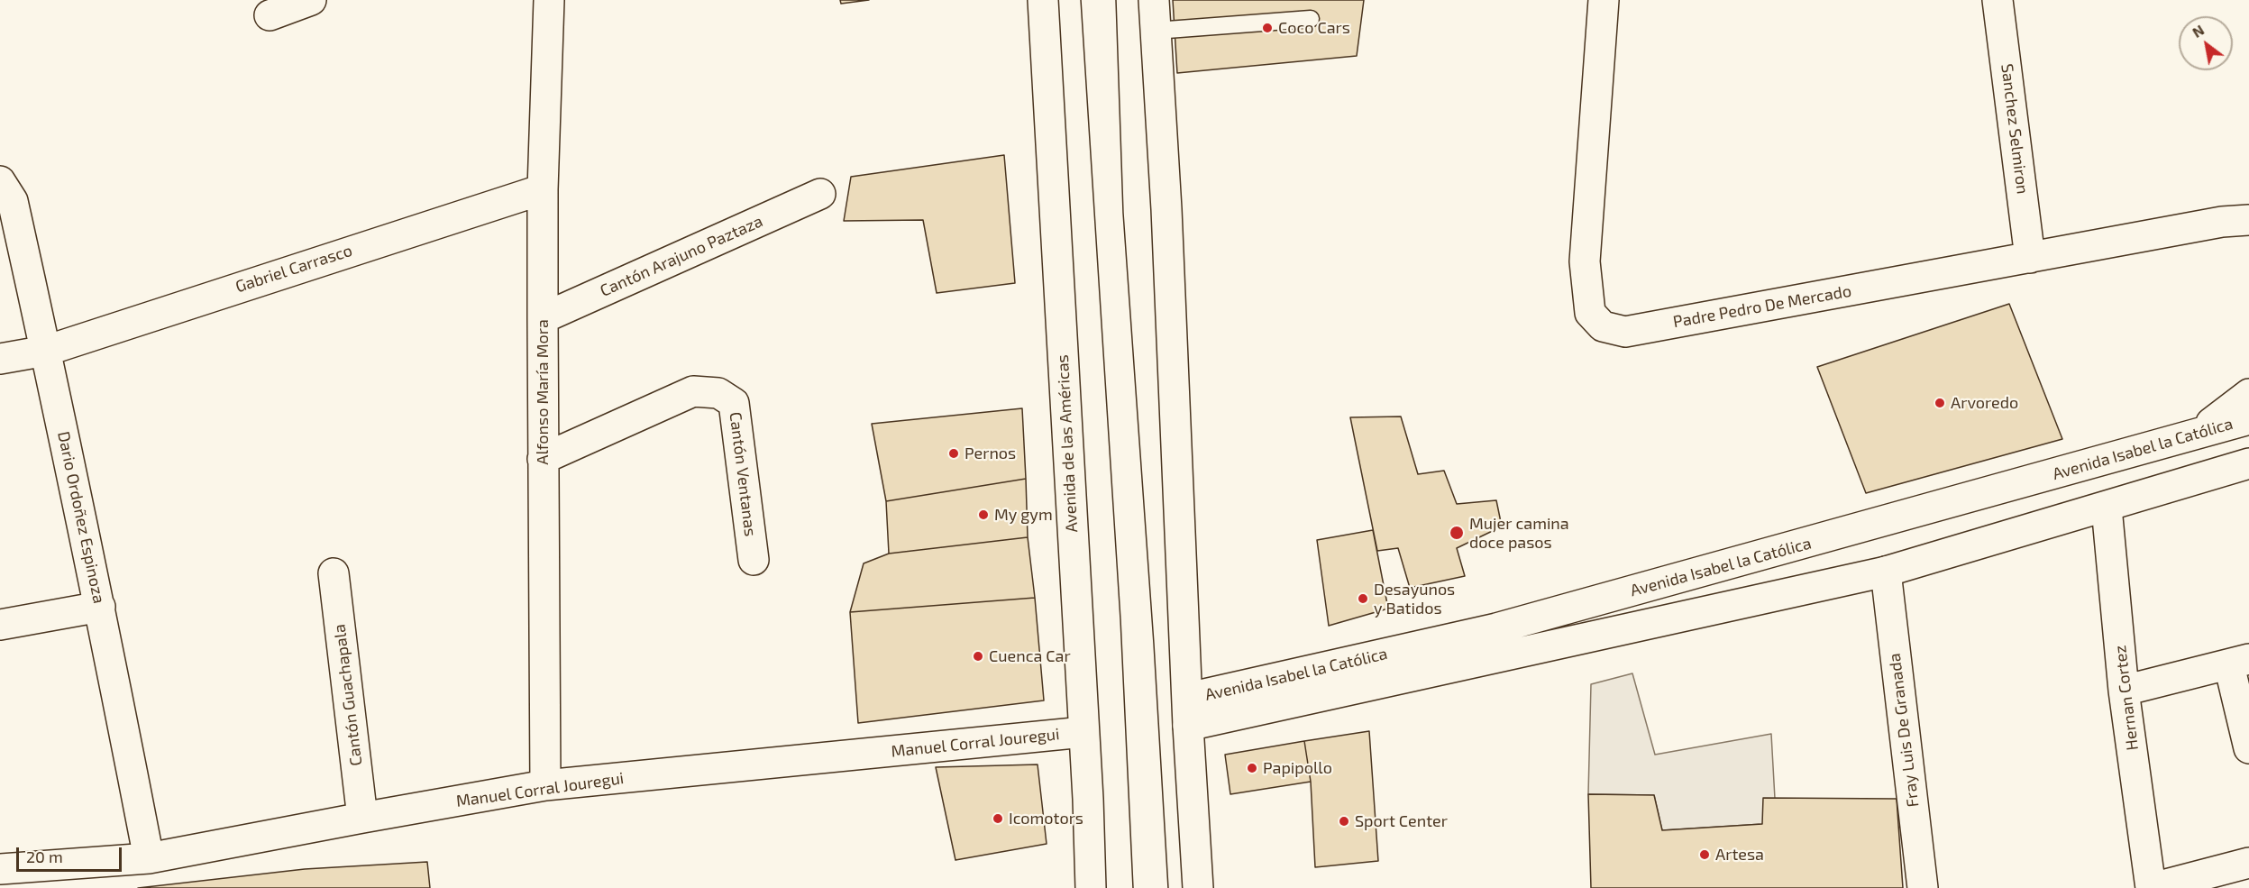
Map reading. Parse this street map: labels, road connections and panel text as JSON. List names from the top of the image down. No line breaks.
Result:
{"streets":{"street":["Sanchez Selmiron","Cantón Arajuno Paztaza","Gabriel Carrasco","Padre Pedro De Mercado","Alfonso María Mora","Avenida de las Américas","Avenida Isabel la Católica","Cantón Ventanas","Dario Ordoñez Espinoza","Cantón Guachapala","Hernan Cortez","Fray Luis De Granada","Manuel Corral Jouregui"]},"crossings":[["Sanchez Selmiron","Padre Pedro De Mercado"],["Cantón Arajuno Paztaza","Alfonso María Mora"],["Gabriel Carrasco","Alfonso María Mora"],["Gabriel Carrasco","Dario Ordoñez Espinoza"],["Alfonso María Mora","Cantón Ventanas"],["Alfonso María Mora","Manuel Corral Jouregui"],["Avenida de las Américas","Manuel Corral Jouregui"],["Avenida Isabel la Católica","Hernan Cortez"],["Avenida Isabel la Católica","Fray Luis De Granada"],["Dario Ordoñez Espinoza","Manuel Corral Jouregui"],["Cantón Guachapala","Manuel Corral Jouregui"]],"places":["Coco Cars","Arvoredo","Pernos","My gym","Mujer camina doce pasos","Desayunos y Batidos","Cuenca Car","Papipollo","Icomotors","Sport Center","Artesa"],"scale_bar":"20 m","north":"top left"}
